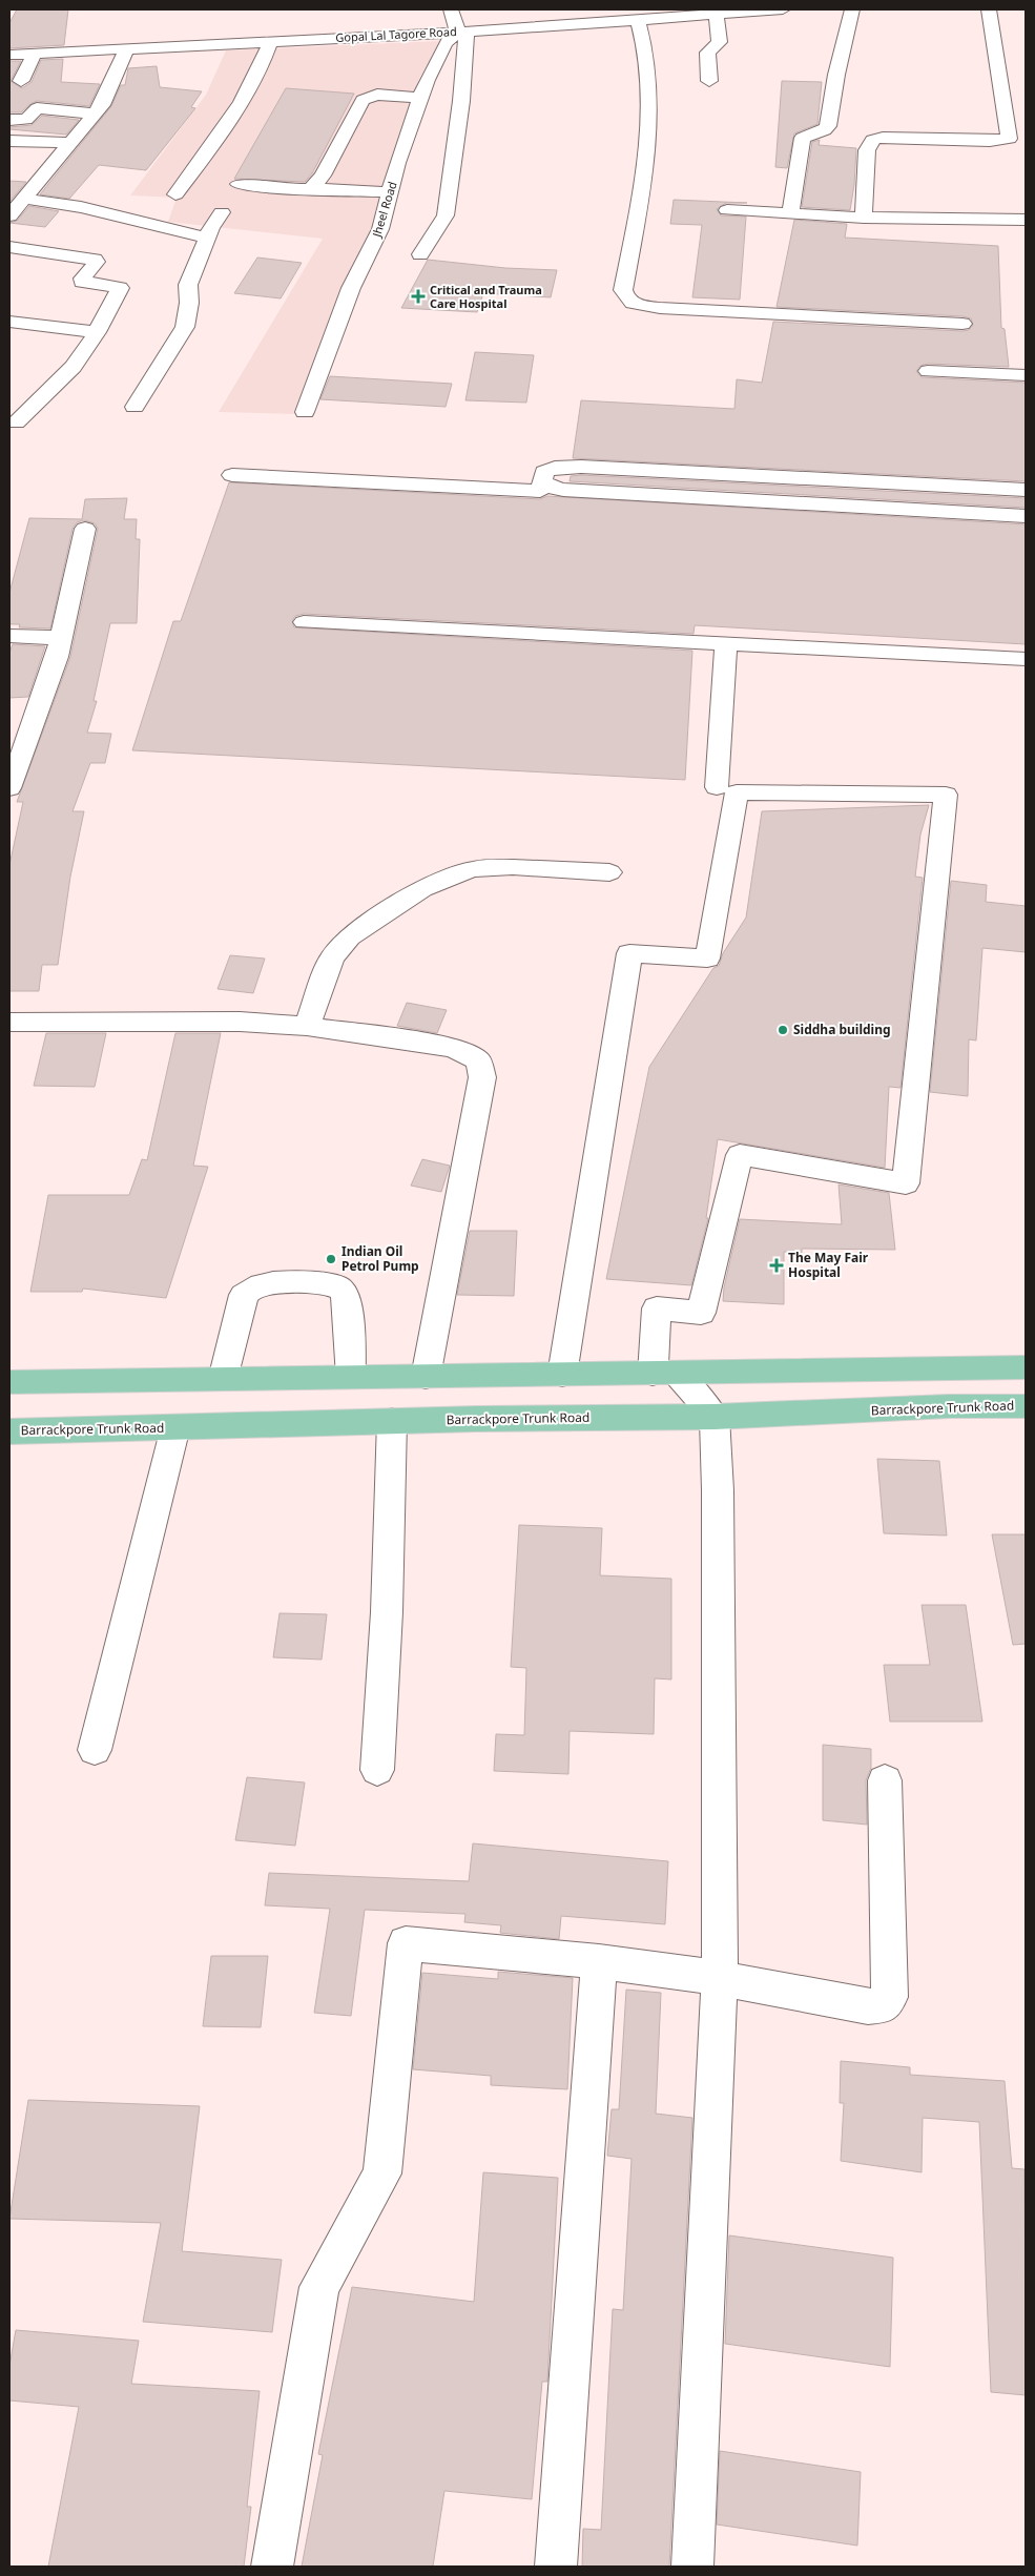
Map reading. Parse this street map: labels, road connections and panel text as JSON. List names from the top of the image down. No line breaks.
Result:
{"streets":{"main road":["Barrackpore Trunk Road"],"street":["Gopal Lal Tagore Road","Jheel Road"]},"crossings":[["Gopal Lal Tagore Road","Jheel Road"]],"places":{"health":["Critical and Trauma Care Hospital","The May Fair Hospital"],"other":["Siddha building","Indian Oil Petrol Pump"]}}
